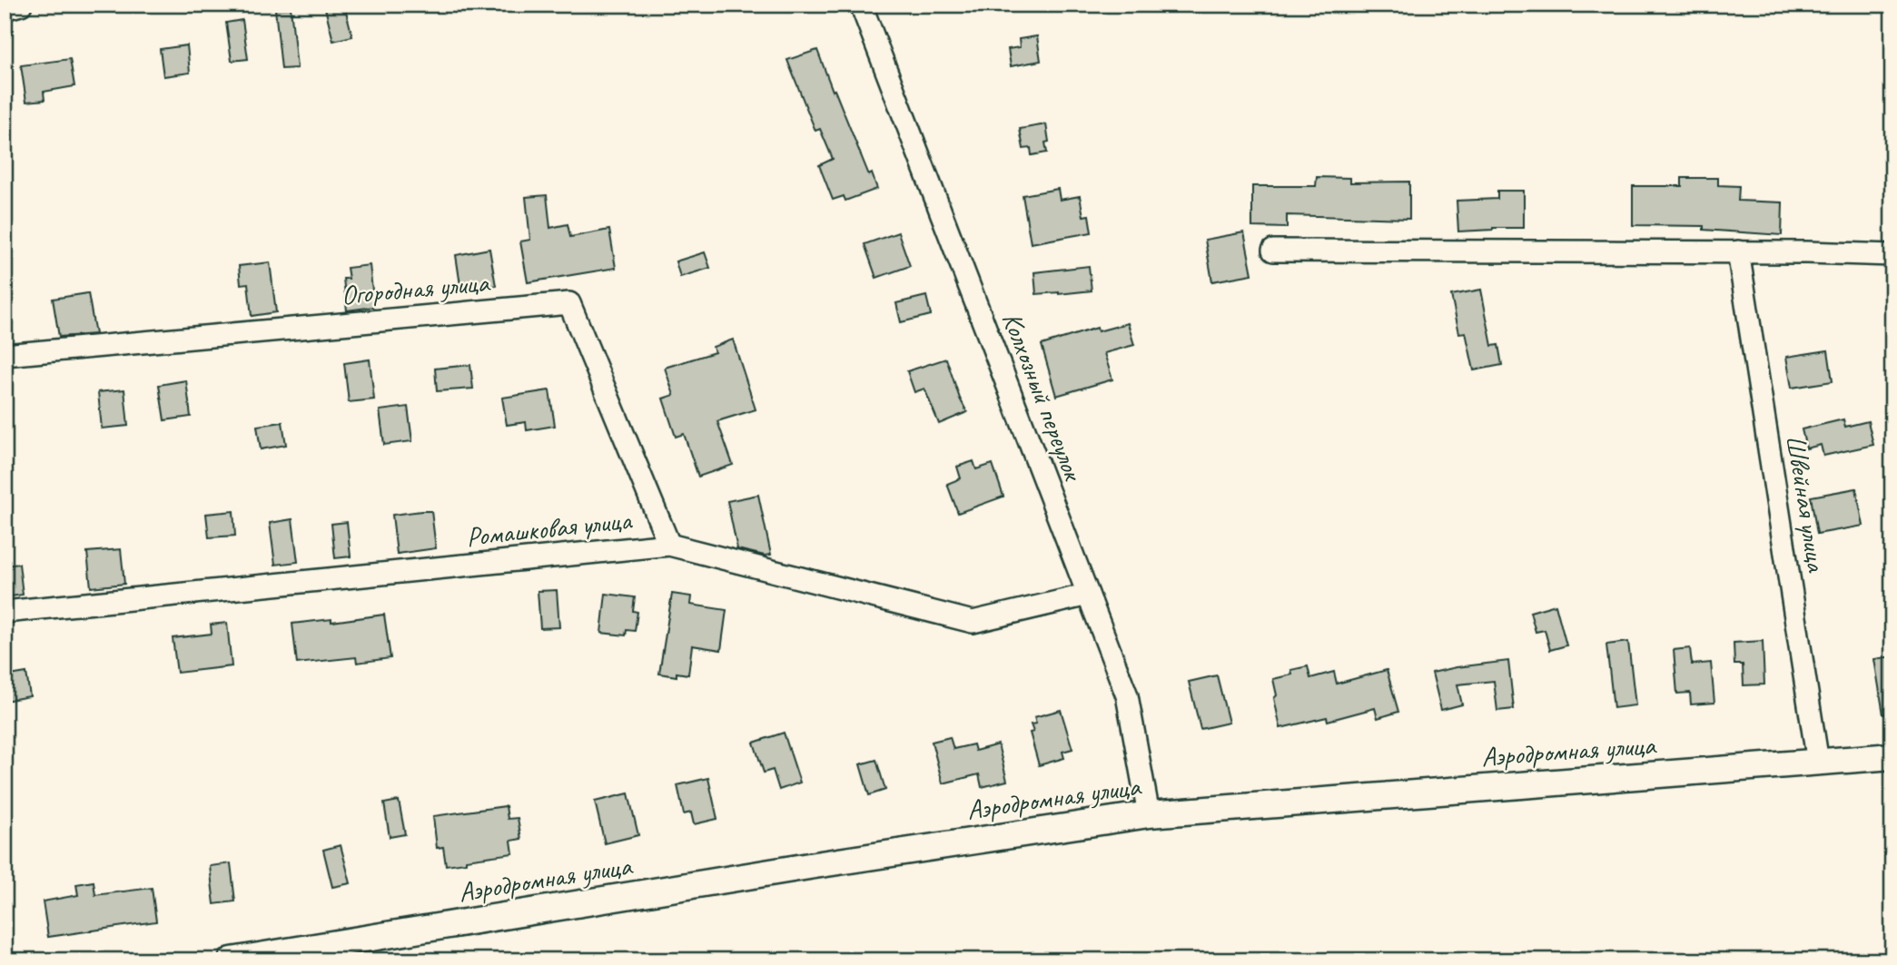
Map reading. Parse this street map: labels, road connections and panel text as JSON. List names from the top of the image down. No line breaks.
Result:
{"streets":{"street":["Огородная улица","Колхозный переулок","Швейная улица","Ромашковая улица","Аэродромная улица"]},"crossings":[["Огородная улица","Ромашковая улица"],["Колхозный переулок","Ромашковая улица"],["Колхозный переулок","Аэродромная улица"],["Швейная улица","Аэродромная улица"]]}
